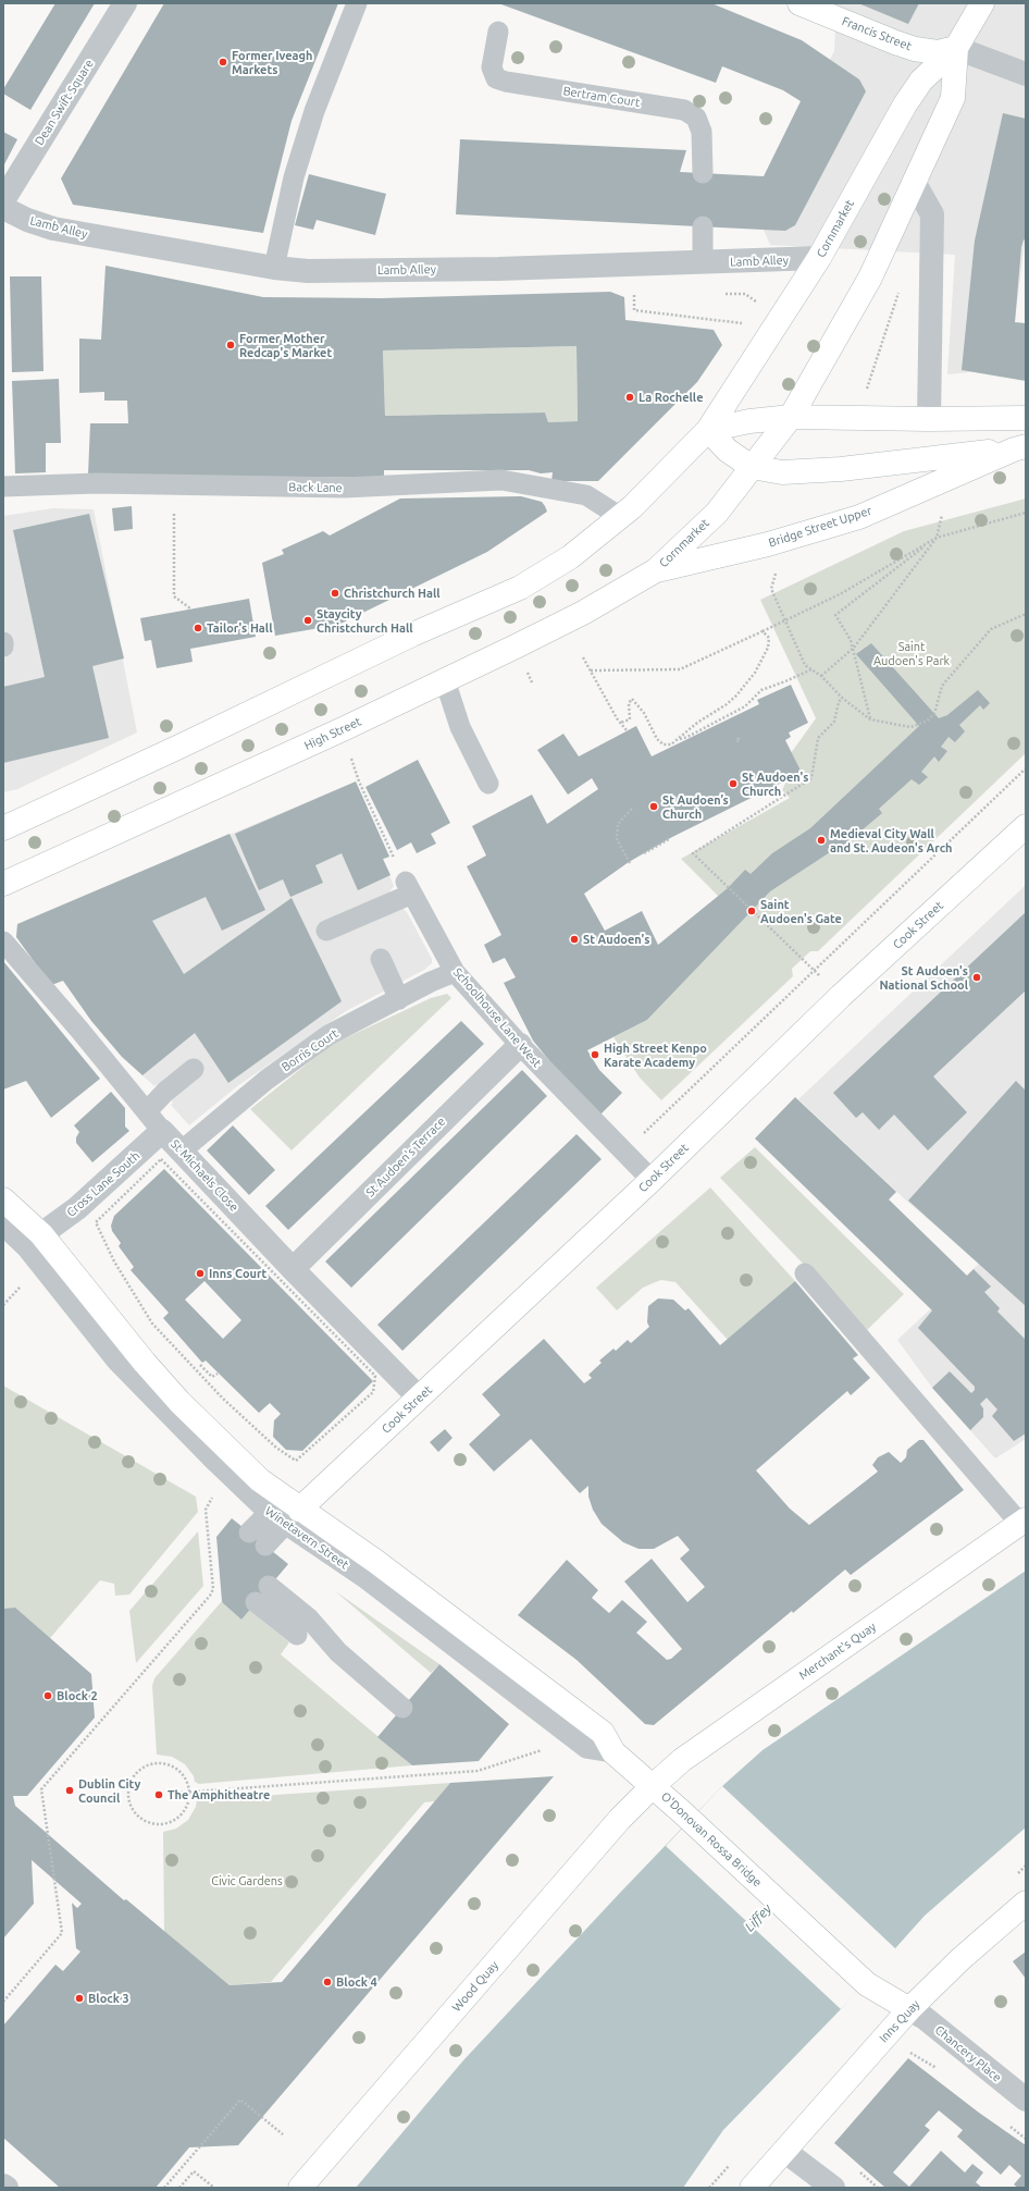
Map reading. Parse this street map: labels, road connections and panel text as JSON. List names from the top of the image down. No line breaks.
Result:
{"streets":{"main road":["Francis Street","Cornmarket","Bridge Street Upper","High Street","Cook Street","Winetavern Street","Merchant's Quay","O'Donovan Rossa Bridge","Wood Quay","Inns Quay"],"street":["Dean Swift Square","Lamb Alley","St Audoen's Terrace","St Michaels Close","Cross Lane South","Chancery Place"],"lane":["Bertram Court","Back Lane","Schoolhouse Lane West","Borris Court"]},"crossings":[["Francis Street","Cornmarket"],["Lamb Alley","Cornmarket"],["Cornmarket","Back Lane"],["Cornmarket","Bridge Street Upper"],["Cornmarket","High Street"],["Bridge Street Upper","High Street"],["Cook Street","Schoolhouse Lane West"],["Cook Street","St Michaels Close"],["Cook Street","Winetavern Street"],["Schoolhouse Lane West","Borris Court"],["Schoolhouse Lane West","St Audoen's Terrace"],["Borris Court","St Michaels Close"],["St Audoen's Terrace","St Michaels Close"],["St Michaels Close","Cross Lane South"],["Cross Lane South","Winetavern Street"],["Winetavern Street","Merchant's Quay"],["Winetavern Street","O'Donovan Rossa Bridge"],["Winetavern Street","Wood Quay"],["Merchant's Quay","O'Donovan Rossa Bridge"],["Merchant's Quay","Wood Quay"],["O'Donovan Rossa Bridge","Wood Quay"],["O'Donovan Rossa Bridge","Inns Quay"],["O'Donovan Rossa Bridge","Chancery Place"],["Inns Quay","Chancery Place"]],"water":["Liffey"],"parks":["Saint Audoen's Park","Civic Gardens"],"places":["Former Iveagh Markets","Former Mother Redcap's Market","La Rochelle","Christchurch Hall","Staycity Christchurch Hall","Tailor's Hall","St Audoen's Church","St Audoen’s Church","Medieval City Wall and St. Audeon's Arch","Saint Audoen's Gate","St Audoen's","St Audoen's National School","High Street Kenpo Karate Academy","Inns Court","Block 2","Dublin City Council","The Amphitheatre","Block 4","Block 3"]}
